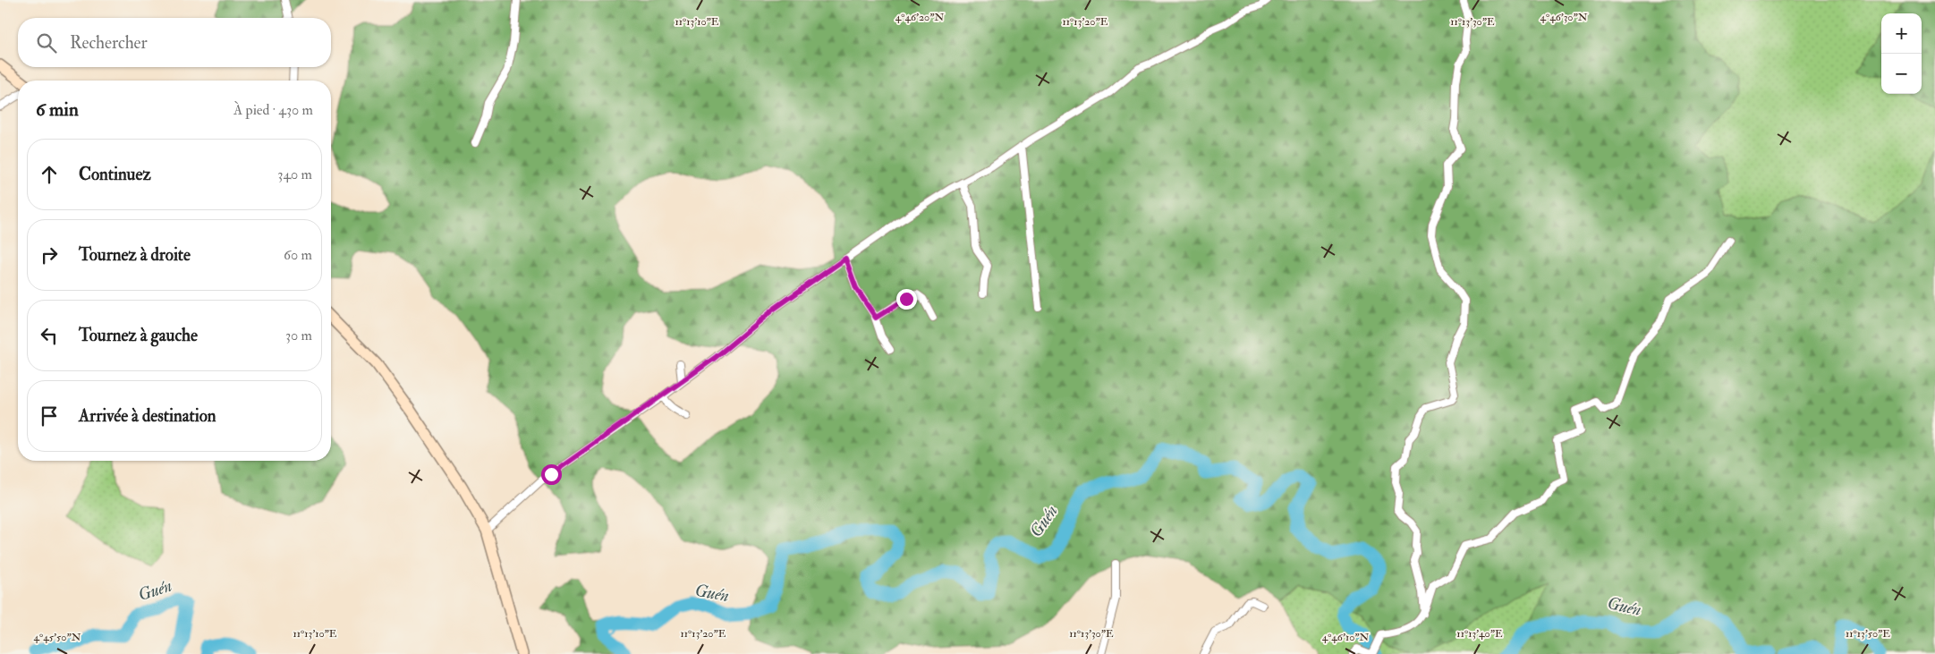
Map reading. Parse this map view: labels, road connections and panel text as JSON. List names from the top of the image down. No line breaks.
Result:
{"water":["Guén"],"page":{"map_buttons":["+","−"],"search":"Rechercher","heading":["6 min","À pied · 430 m"],"list":[["Continuez","340 m"],["Tournez à droite","60 m"],["Tournez à gauche","30 m"],"Arrivée à destination"]},"coordinates":["4°46'20\"N","4°46'30\"N","11°13'10\"E","11°13'20\"E","11°13'30\"E","11°13'40\"E","11°13'50\"E","4°45'50\"N","4°46'10\"N"]}
